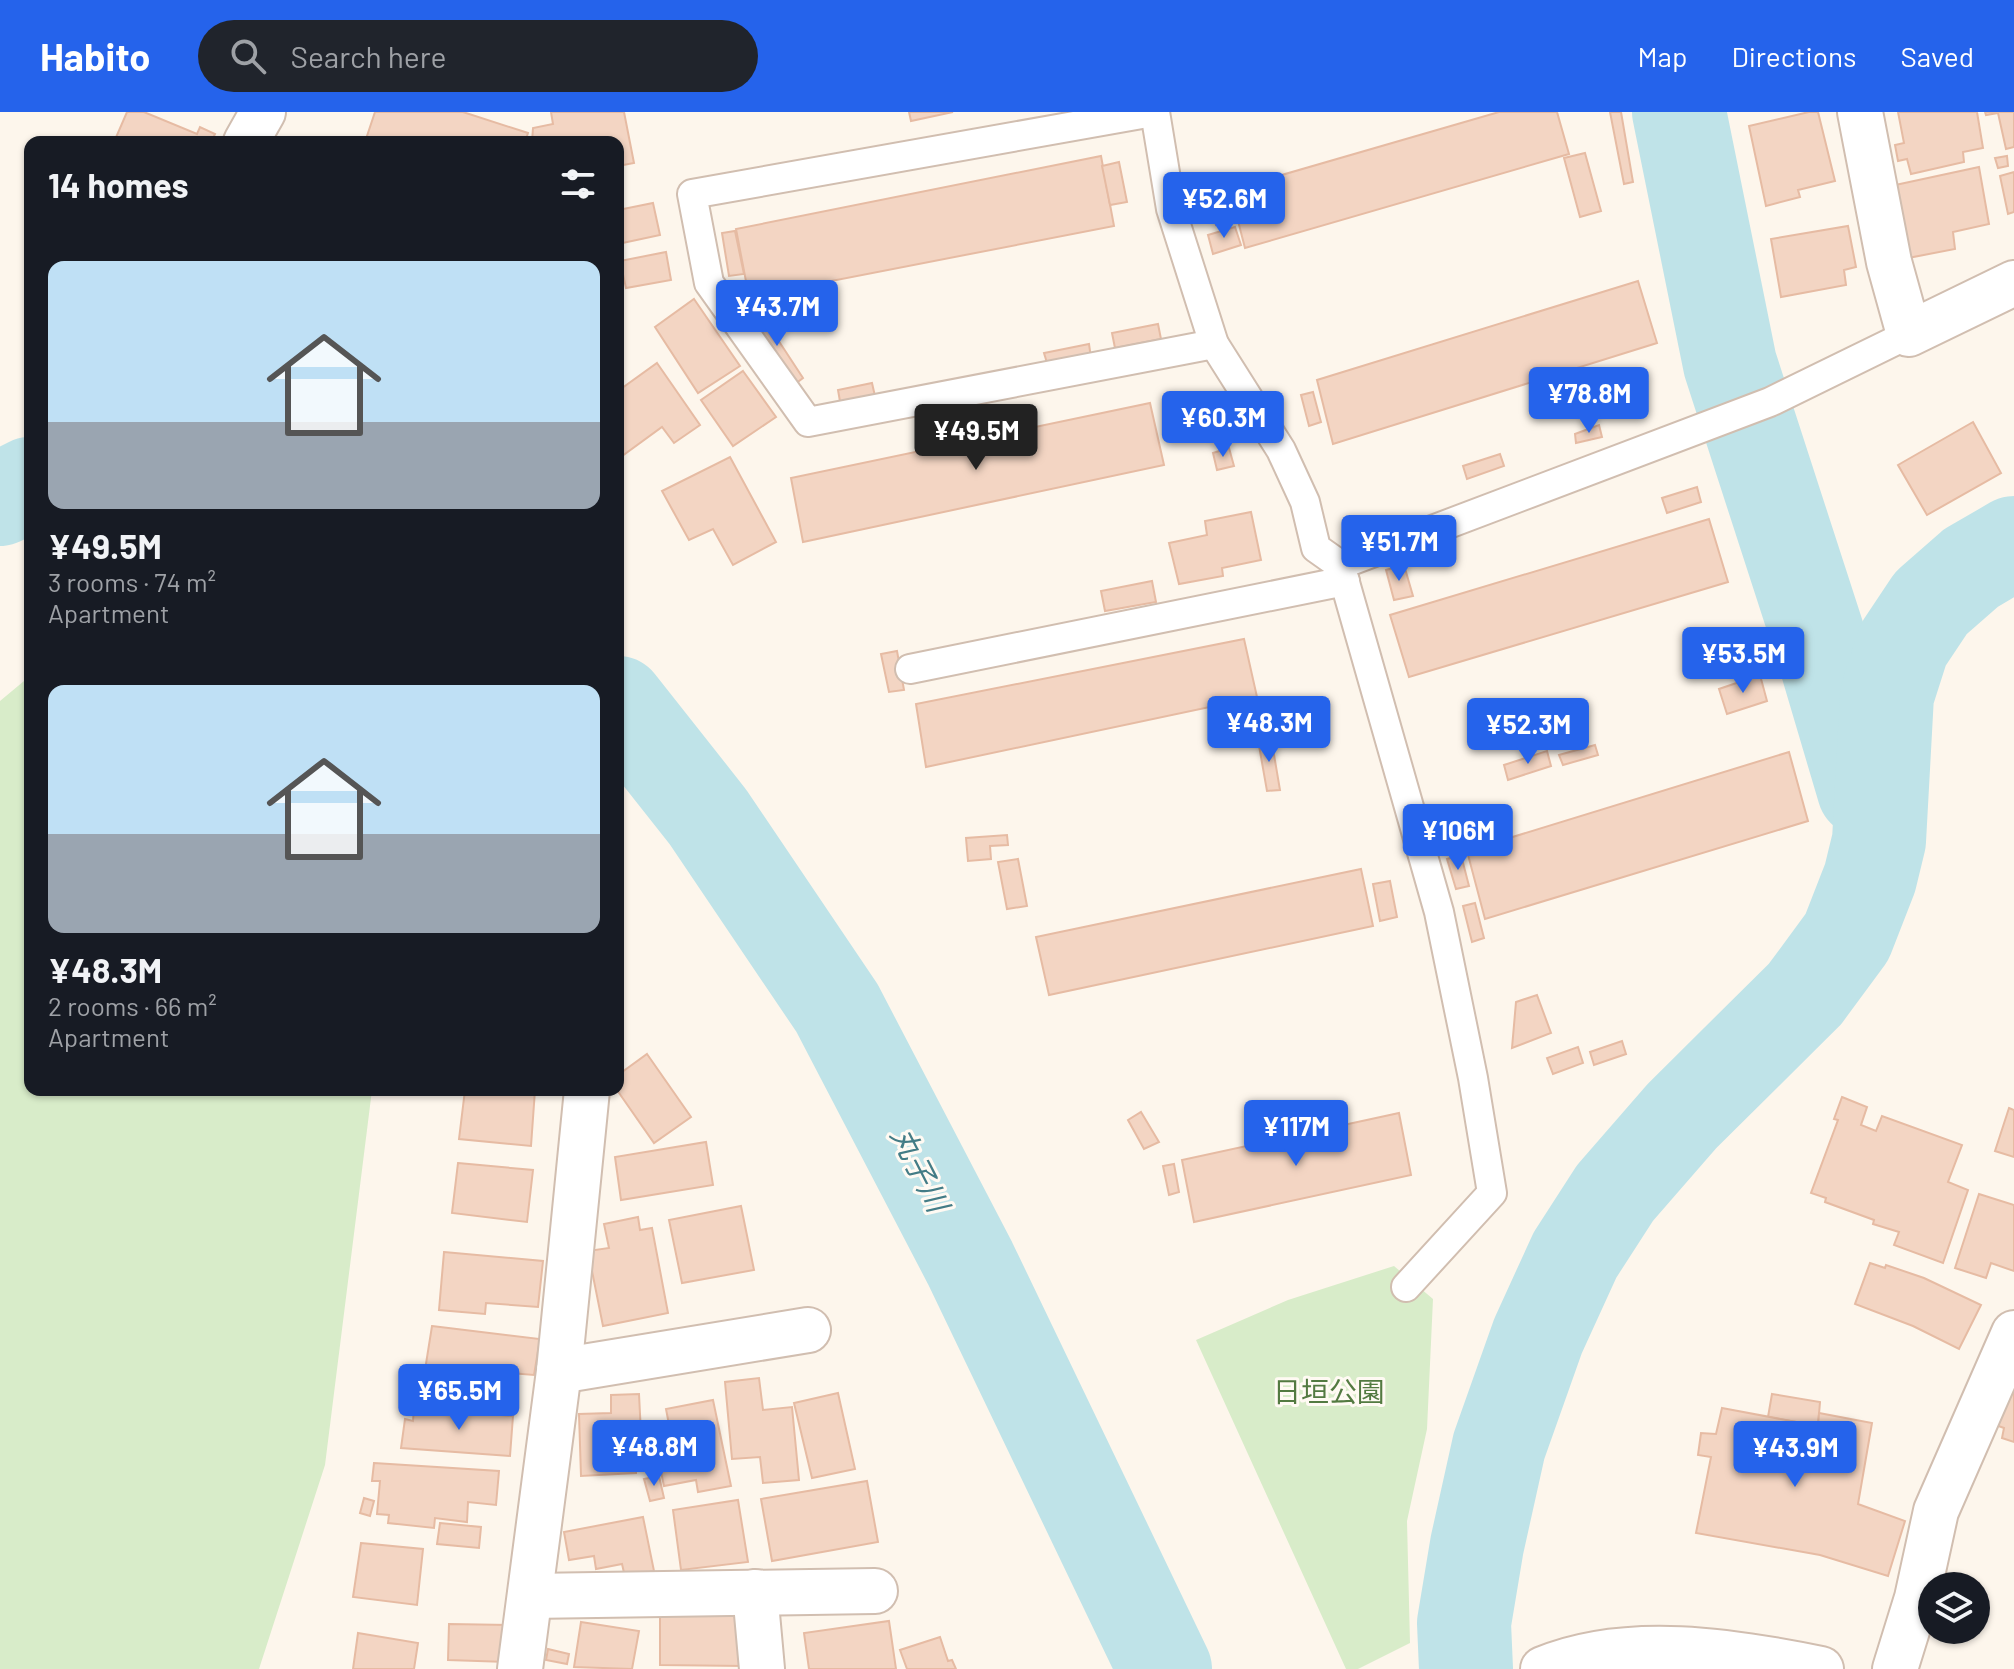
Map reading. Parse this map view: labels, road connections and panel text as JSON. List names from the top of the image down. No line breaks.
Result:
{"water":["丸子川"],"parks":["日垣公園"],"page":{"header":"Habito","search":"Search here","nav":["Map","Directions","Saved"],"heading":"14 homes","price":["¥52.6M","¥43.7M","¥78.8M","¥60.3M","¥49.5M","¥51.7M","¥53.5M","¥48.3M","¥52.3M","¥106M","¥117M","¥65.5M","¥48.8M","¥43.9M"],"list":[{"name":"¥49.5M","note":"3 rooms · 74 m² · Apartment"},{"name":"¥48.3M","note":"2 rooms · 66 m² · Apartment"}]}}
